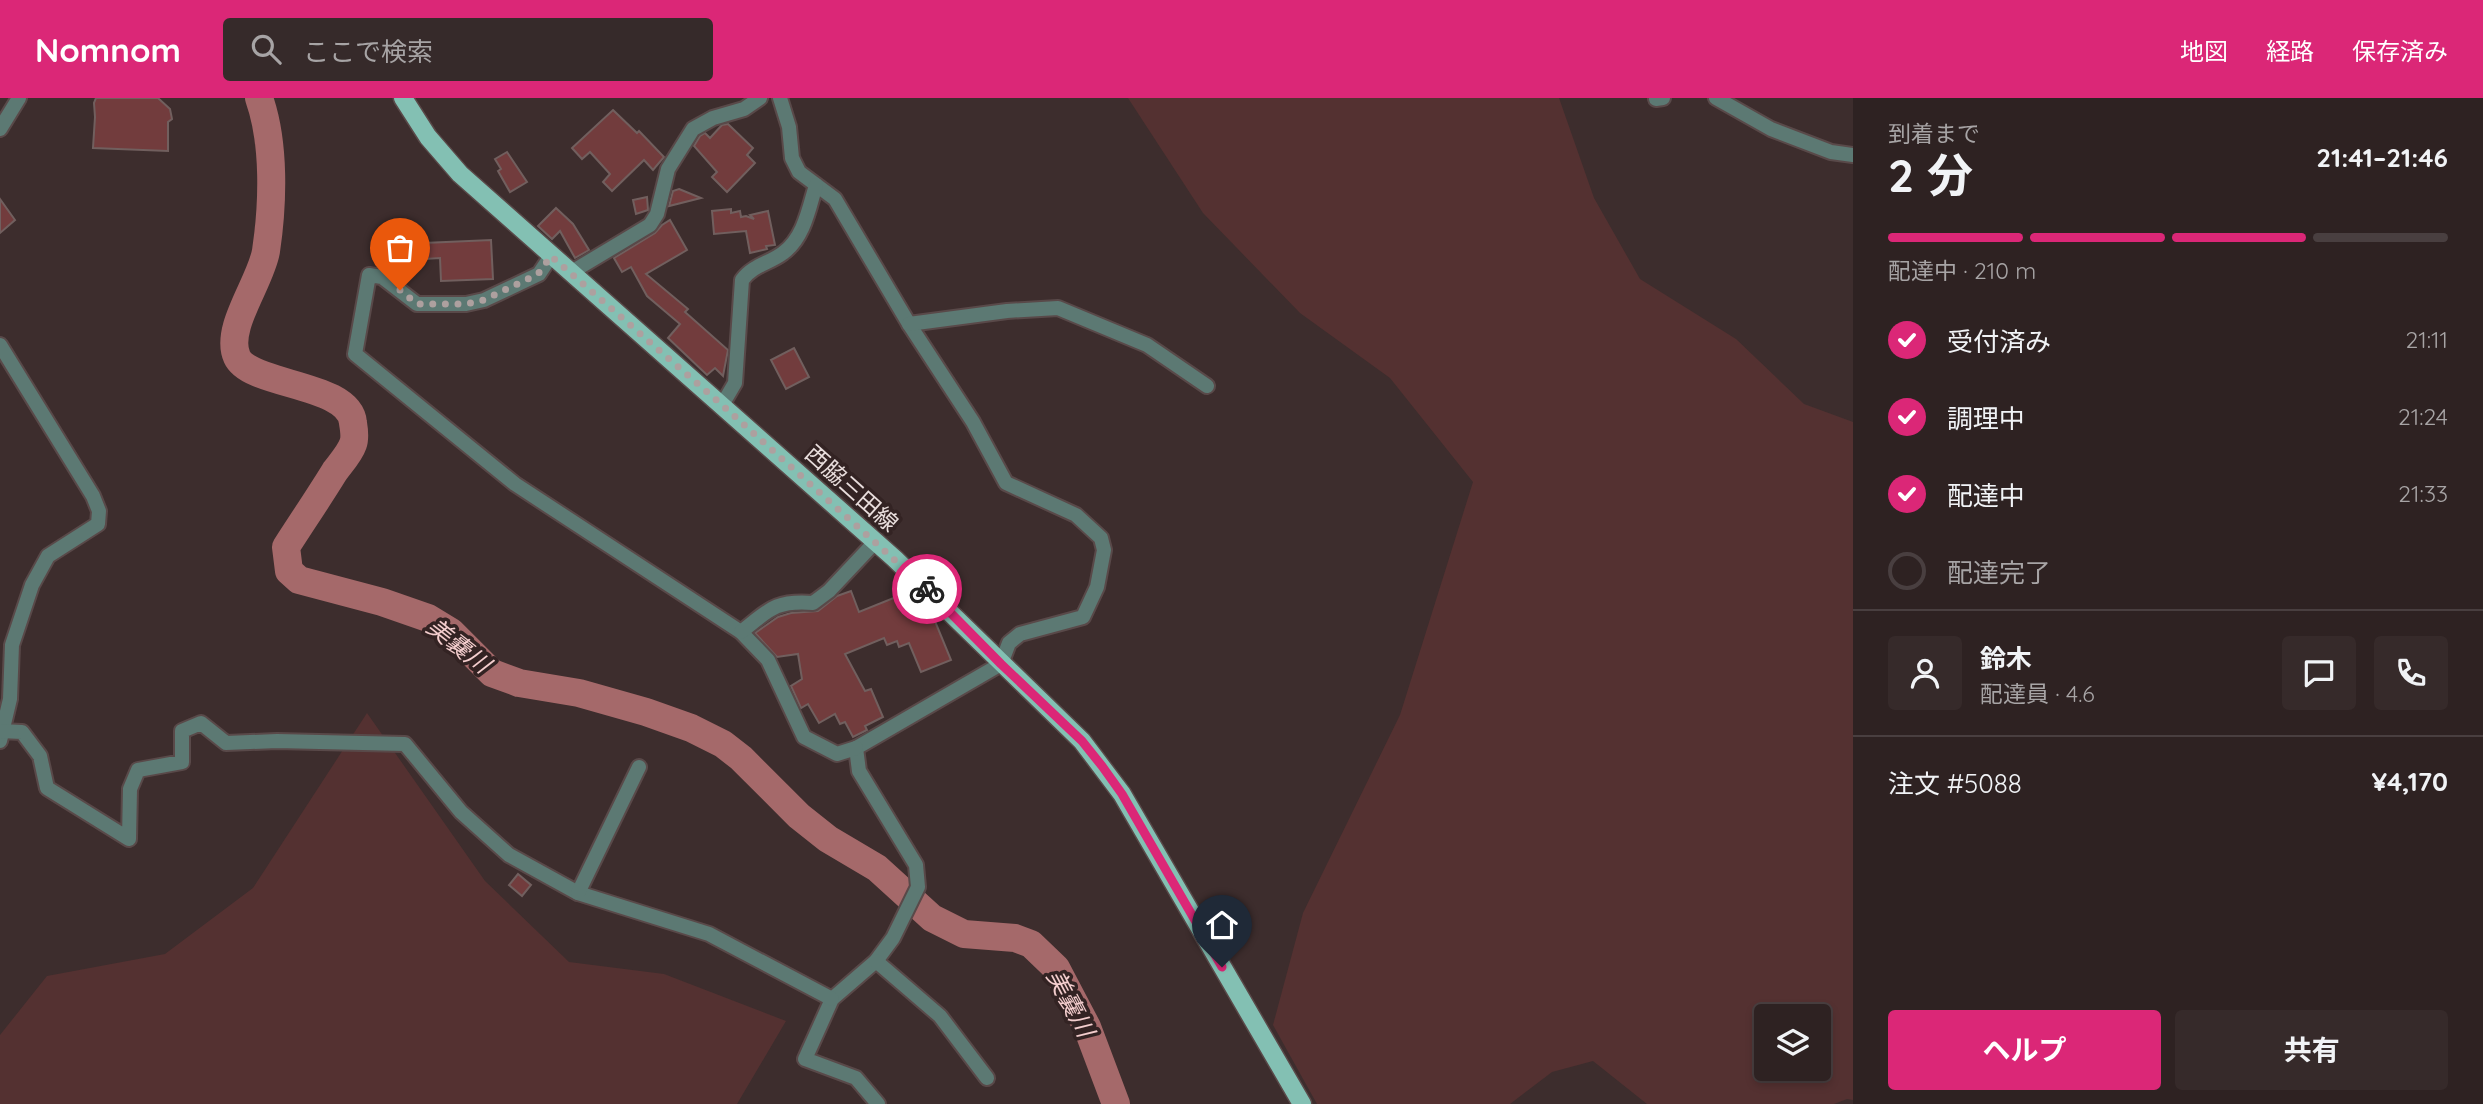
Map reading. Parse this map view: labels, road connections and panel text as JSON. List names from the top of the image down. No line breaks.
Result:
{"streets":{"main road":["西脇三田線"]},"water":["美嚢川"],"page":{"header":"Nomnom","search":"ここで検索","nav":["地図","経路","保存済み"],"heading":["2 分","到着まで","21:41–21:46"],"panel":["鈴木","配達員 · 4.6","注文 #5088","¥4,170"],"bar":"配達中 · 210 m","list":[["受付済み","21:11"],["調理中","21:24"],["配達中","21:33"],"配達完了"],"buttons":["ヘルプ","共有"]}}
